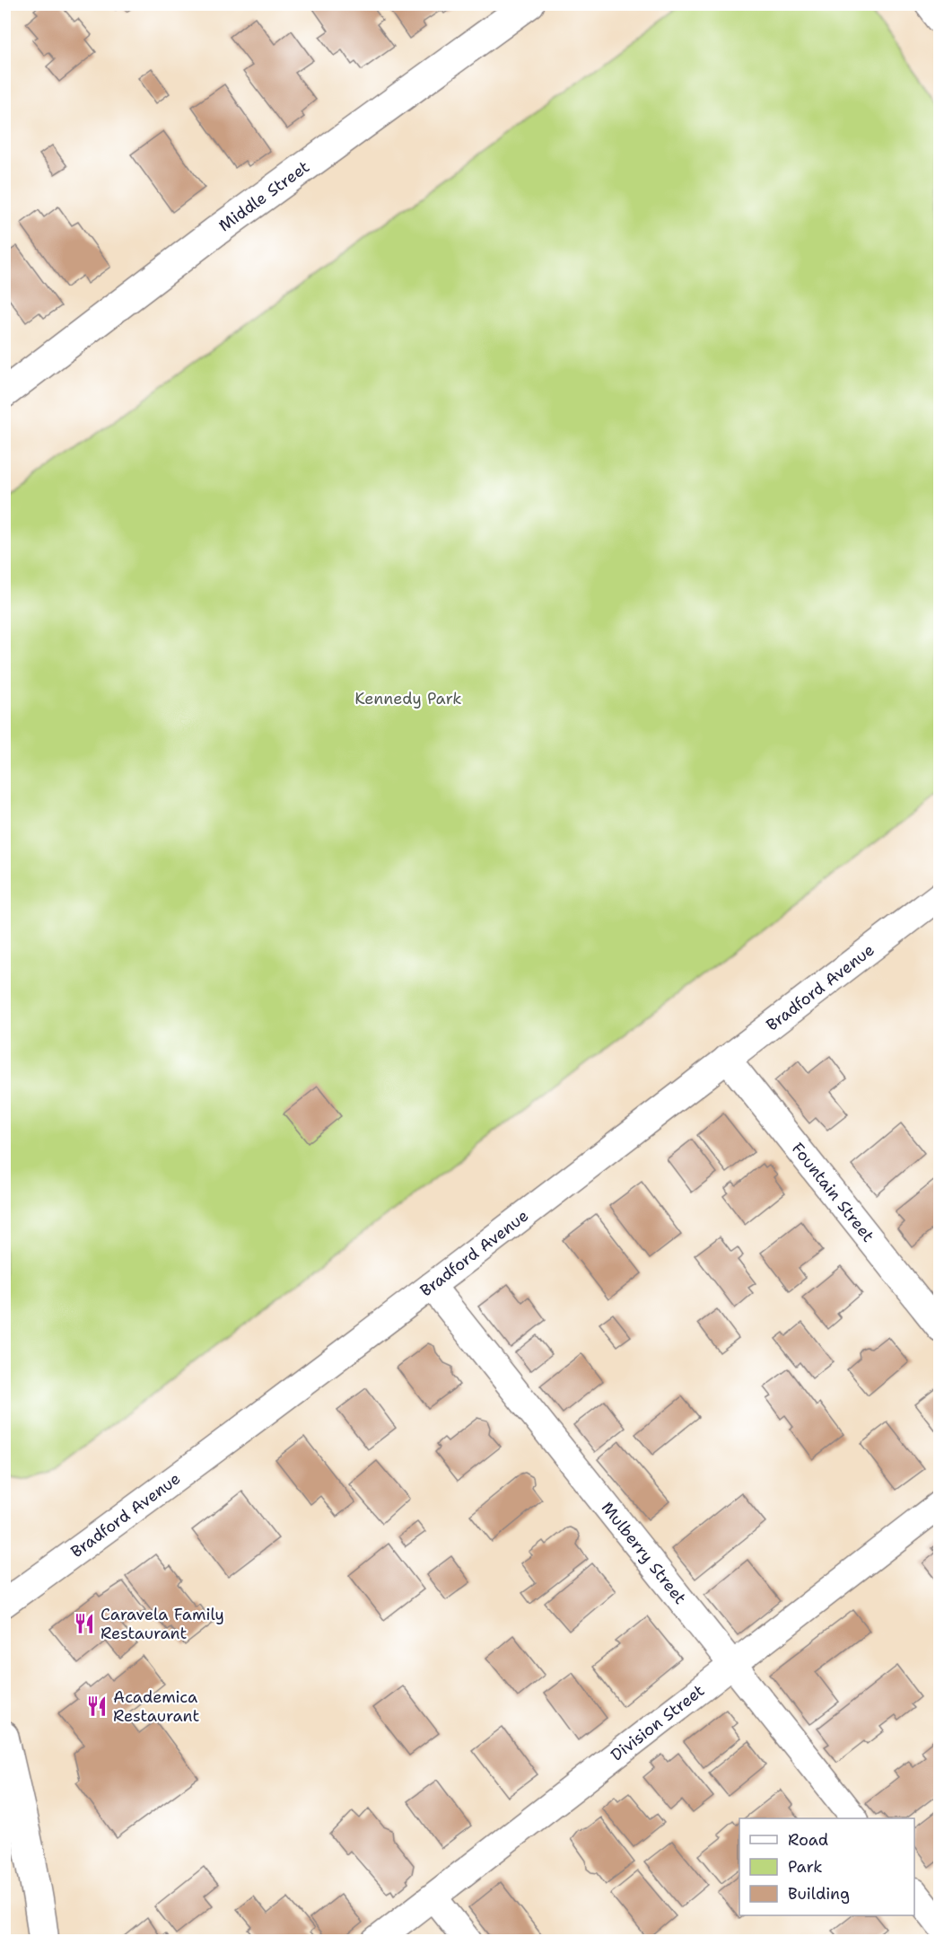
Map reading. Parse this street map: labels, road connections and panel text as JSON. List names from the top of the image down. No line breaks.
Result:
{"streets":{"street":["Middle Street","Bradford Avenue","Fountain Street","Mulberry Street","Division Street"]},"crossings":[["Bradford Avenue","Fountain Street"],["Bradford Avenue","Mulberry Street"],["Mulberry Street","Division Street"]],"parks":["Kennedy Park"],"places":{"restaurant":["Caravela Family Restaurant","Academica Restaurant"]},"legend":["Road","Park","Building"]}
